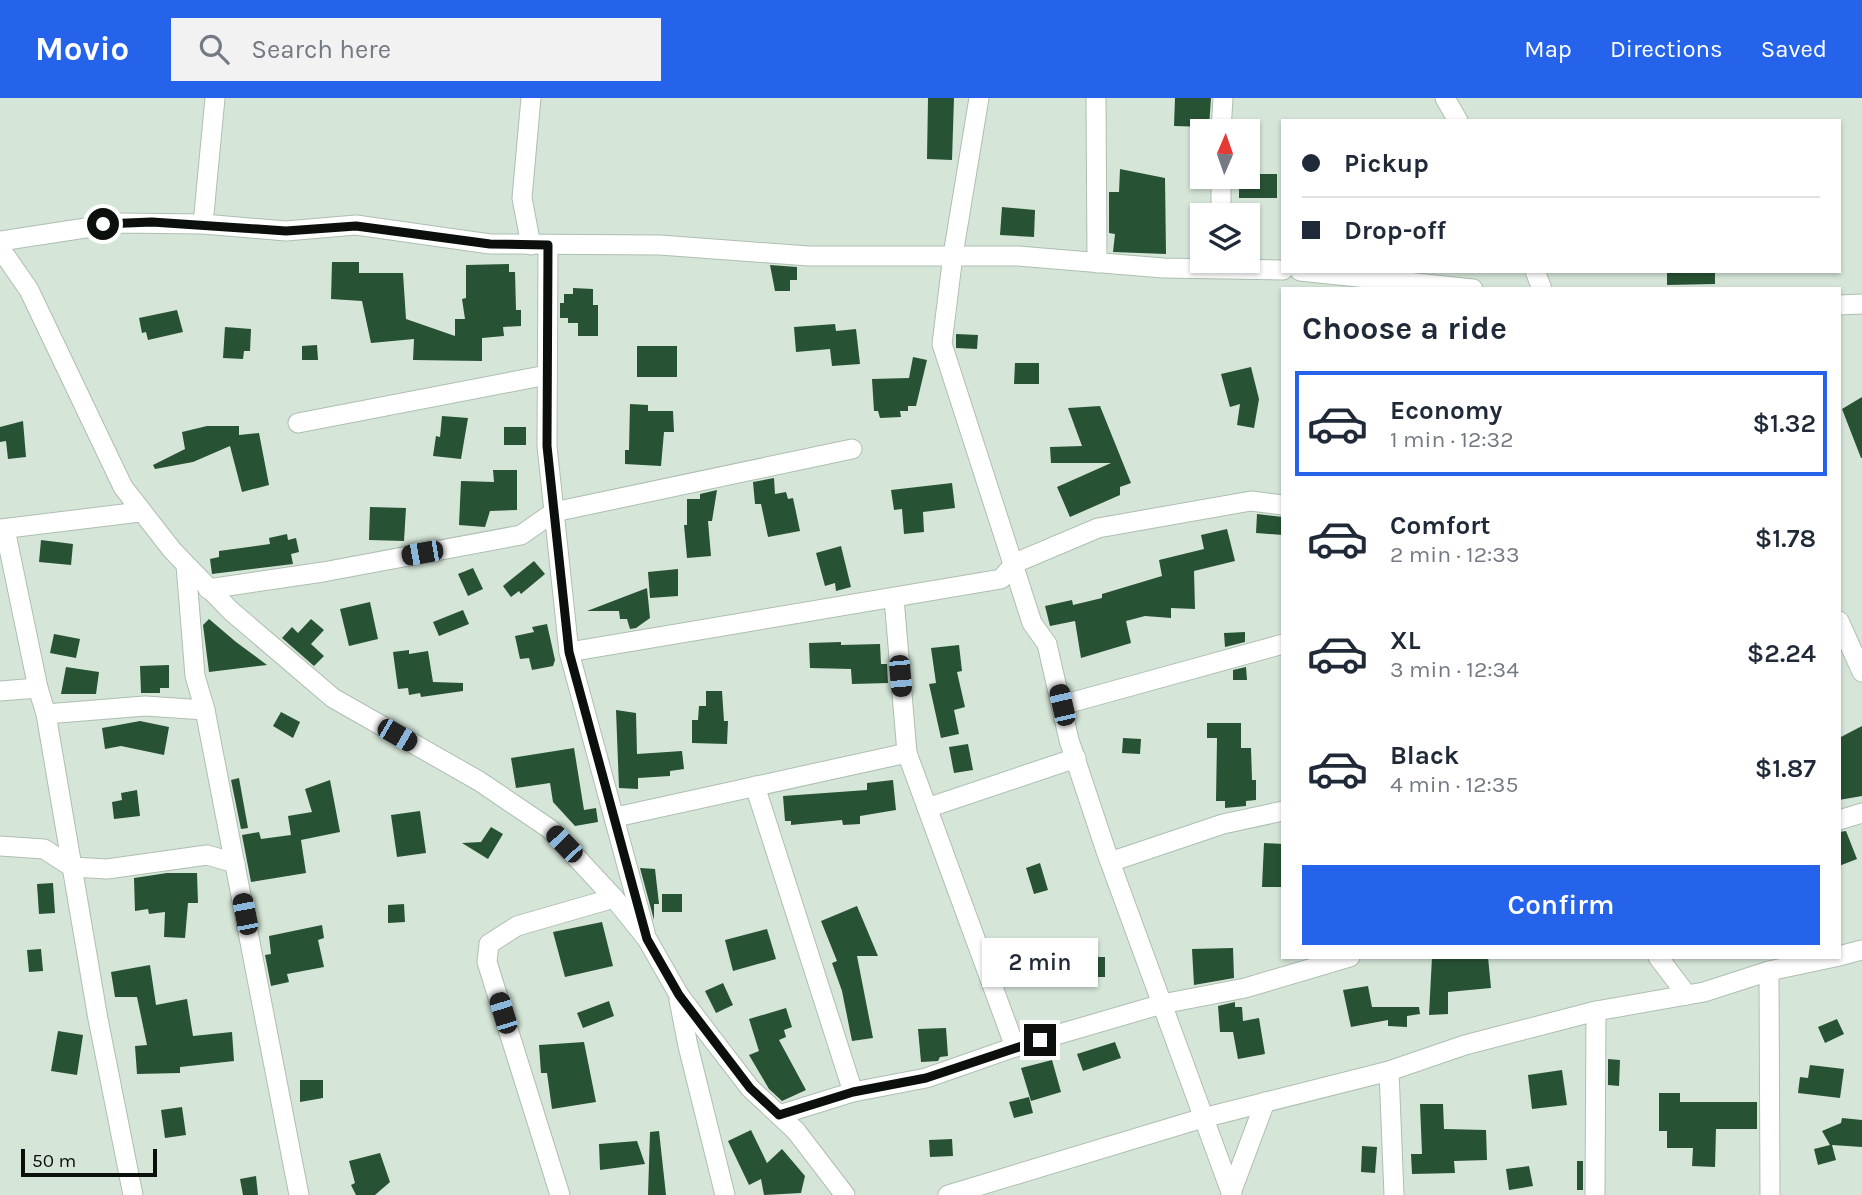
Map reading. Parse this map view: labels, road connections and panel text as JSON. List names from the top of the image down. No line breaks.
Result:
{"scale_bar":"50 m","north":"top","page":{"header":"Movio","search":"Search here","nav":["Map","Directions","Saved"],"banner":["Pickup","Drop-off"],"heading":"Choose a ride","list":[{"name":"Economy","note":"1 min · 12:32","value":"$1.32"},{"name":"Comfort","note":"2 min · 12:33","value":"$1.78"},{"name":"XL","note":"3 min · 12:34","value":"$2.24"},{"name":"Black","note":"4 min · 12:35","value":"$1.87"}],"buttons":"Confirm","bubble":"2 min","scale":"50 m"}}
